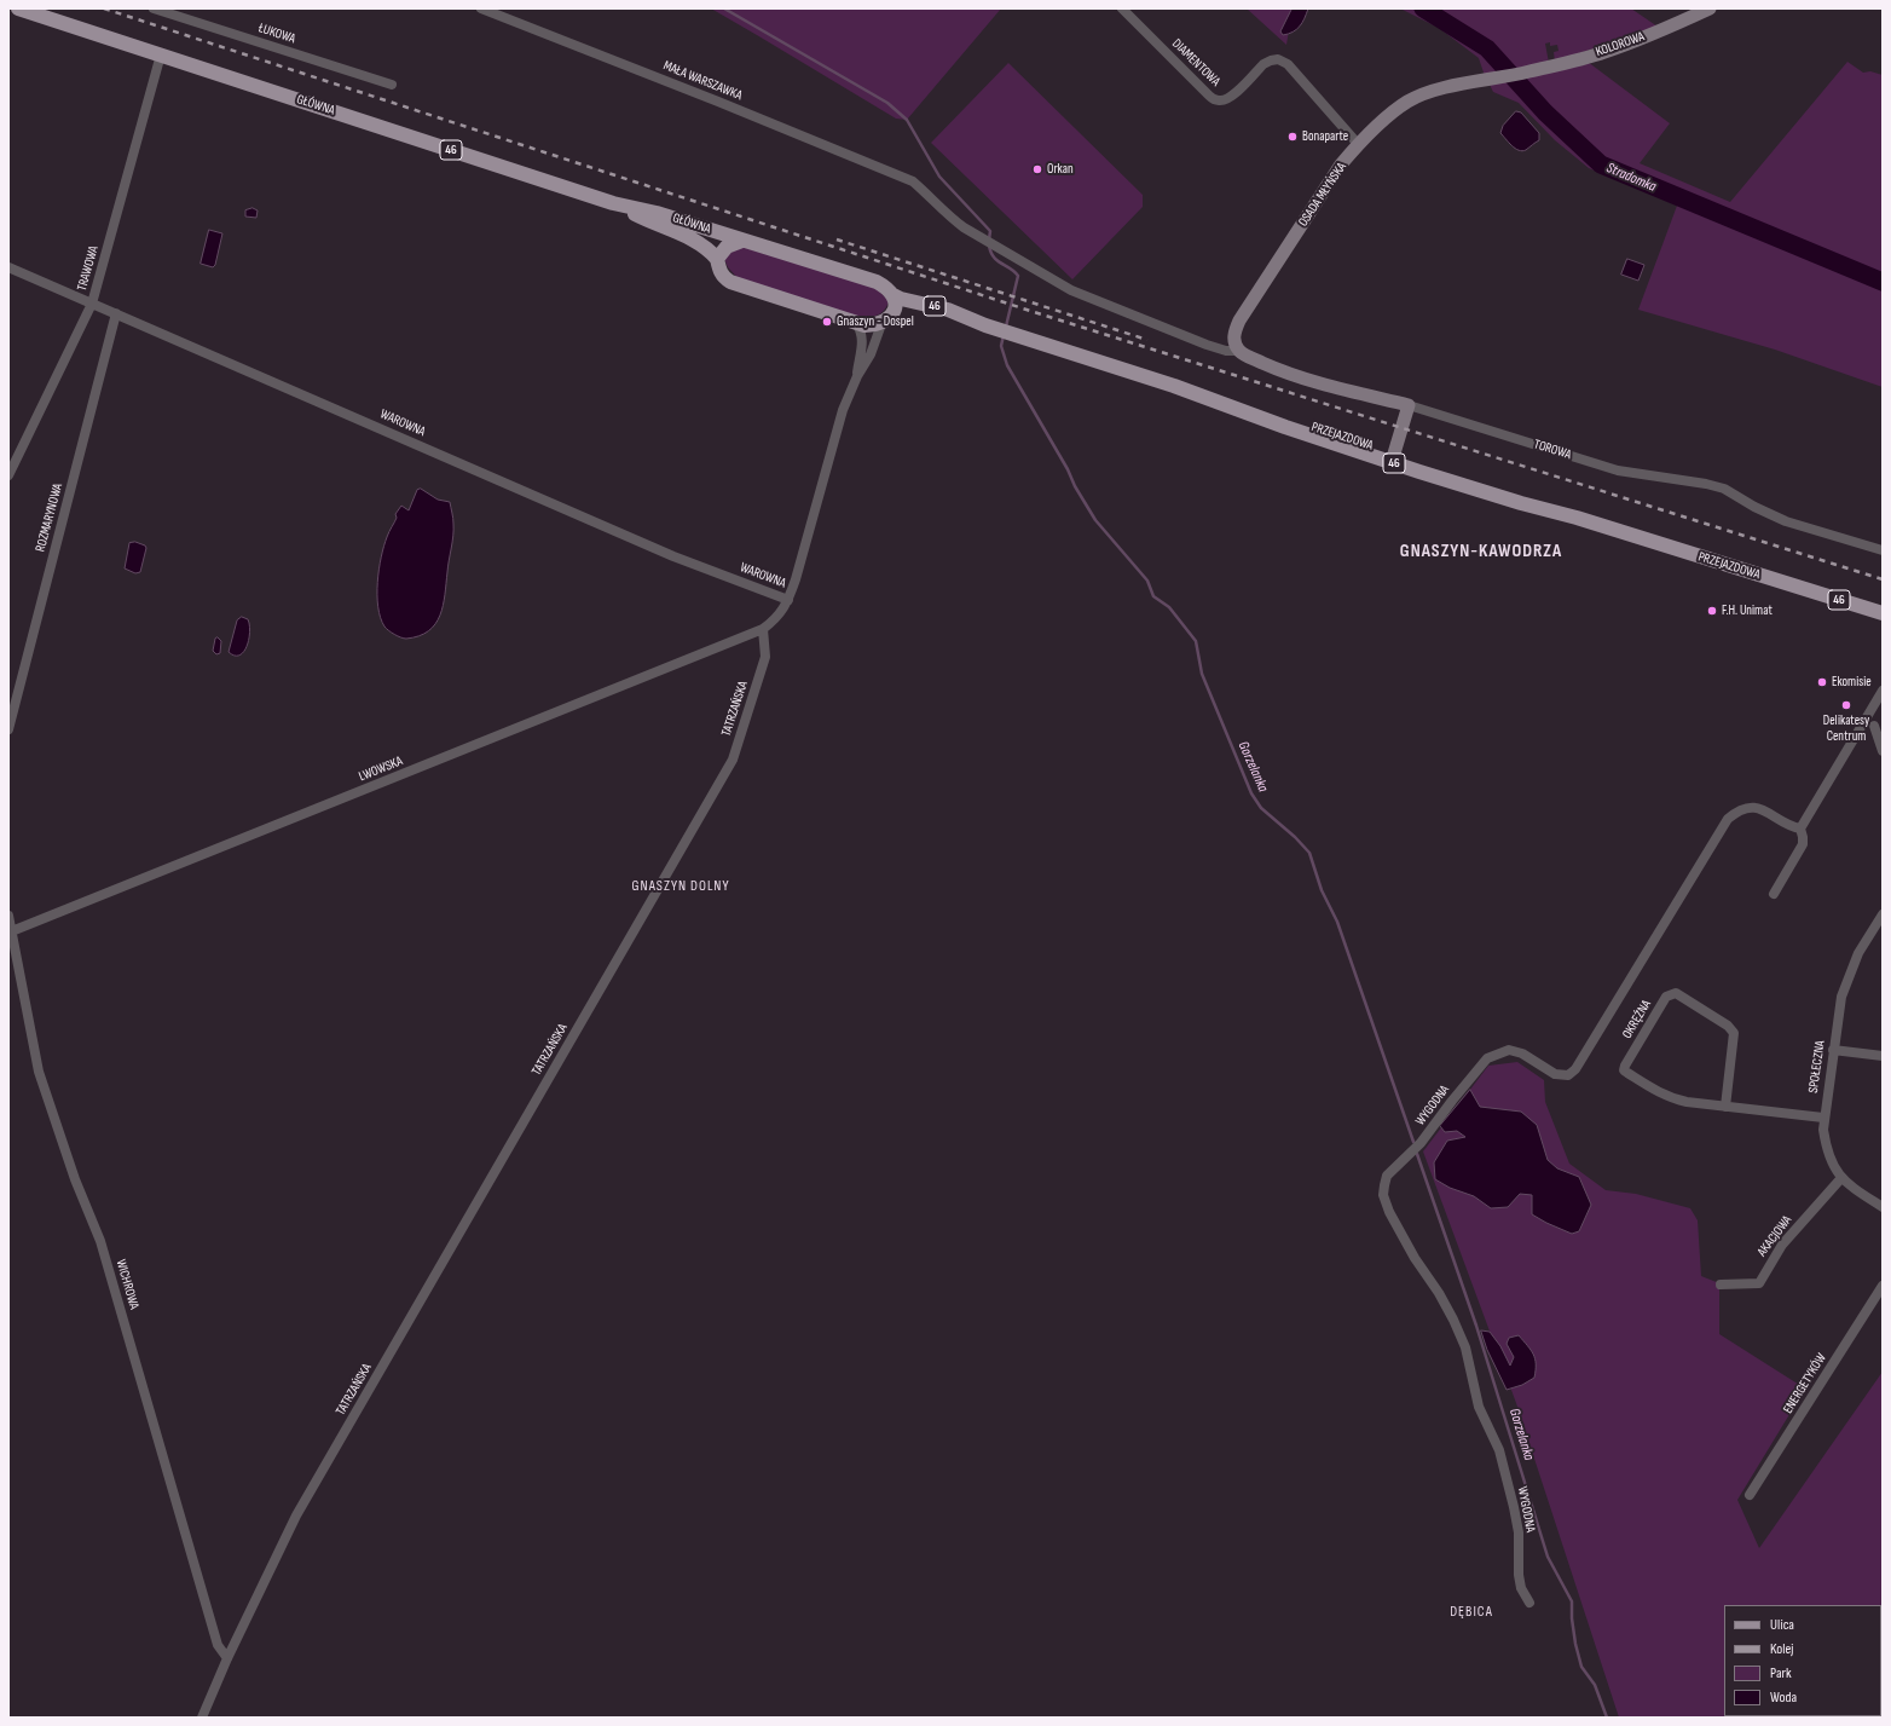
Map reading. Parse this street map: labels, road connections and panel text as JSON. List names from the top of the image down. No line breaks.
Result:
{"streets":{"main road":["GŁÓWNA","46","PRZEJAZDOWA"],"street":["ŁUKOWA","KOLOROWA","DIAMENTOWA","MAŁA WARSZAWKA","OSADA MŁYŃSKA","TRAWOWA","WAROWNA","TOROWA","ROZMARYNOWA","TATRZAŃSKA","LWOWSKA","OKRĘŻNA","SPOŁECZNA","WYGODNA","AKACJOWA","WICHROWA","ENERGETYKÓW"]},"crossings":[["KOLOROWA","OSADA MŁYŃSKA"],["DIAMENTOWA","OSADA MŁYŃSKA"],["MAŁA WARSZAWKA","OSADA MŁYŃSKA"],["MAŁA WARSZAWKA","TOROWA"],["GŁÓWNA","46"],["GŁÓWNA","TRAWOWA"],["46","PRZEJAZDOWA"],["OSADA MŁYŃSKA","TOROWA"],["TRAWOWA","WAROWNA"],["WAROWNA","ROZMARYNOWA"],["TATRZAŃSKA","LWOWSKA"],["TATRZAŃSKA","WICHROWA"],["LWOWSKA","WICHROWA"],["OKRĘŻNA","SPOŁECZNA"],["SPOŁECZNA","AKACJOWA"]],"districts":["GNASZYN-KAWODRZA","GNASZYN DOLNY","DĘBICA"],"water":["Stradomka","Gorzelanka"],"places":["Bonaparte","Orkan","Gnaszyn - Dospel","F.H. Unimat","Ekomisie","Delikatesy Centrum"],"legend":["Ulica","Kolej","Park","Woda"]}
